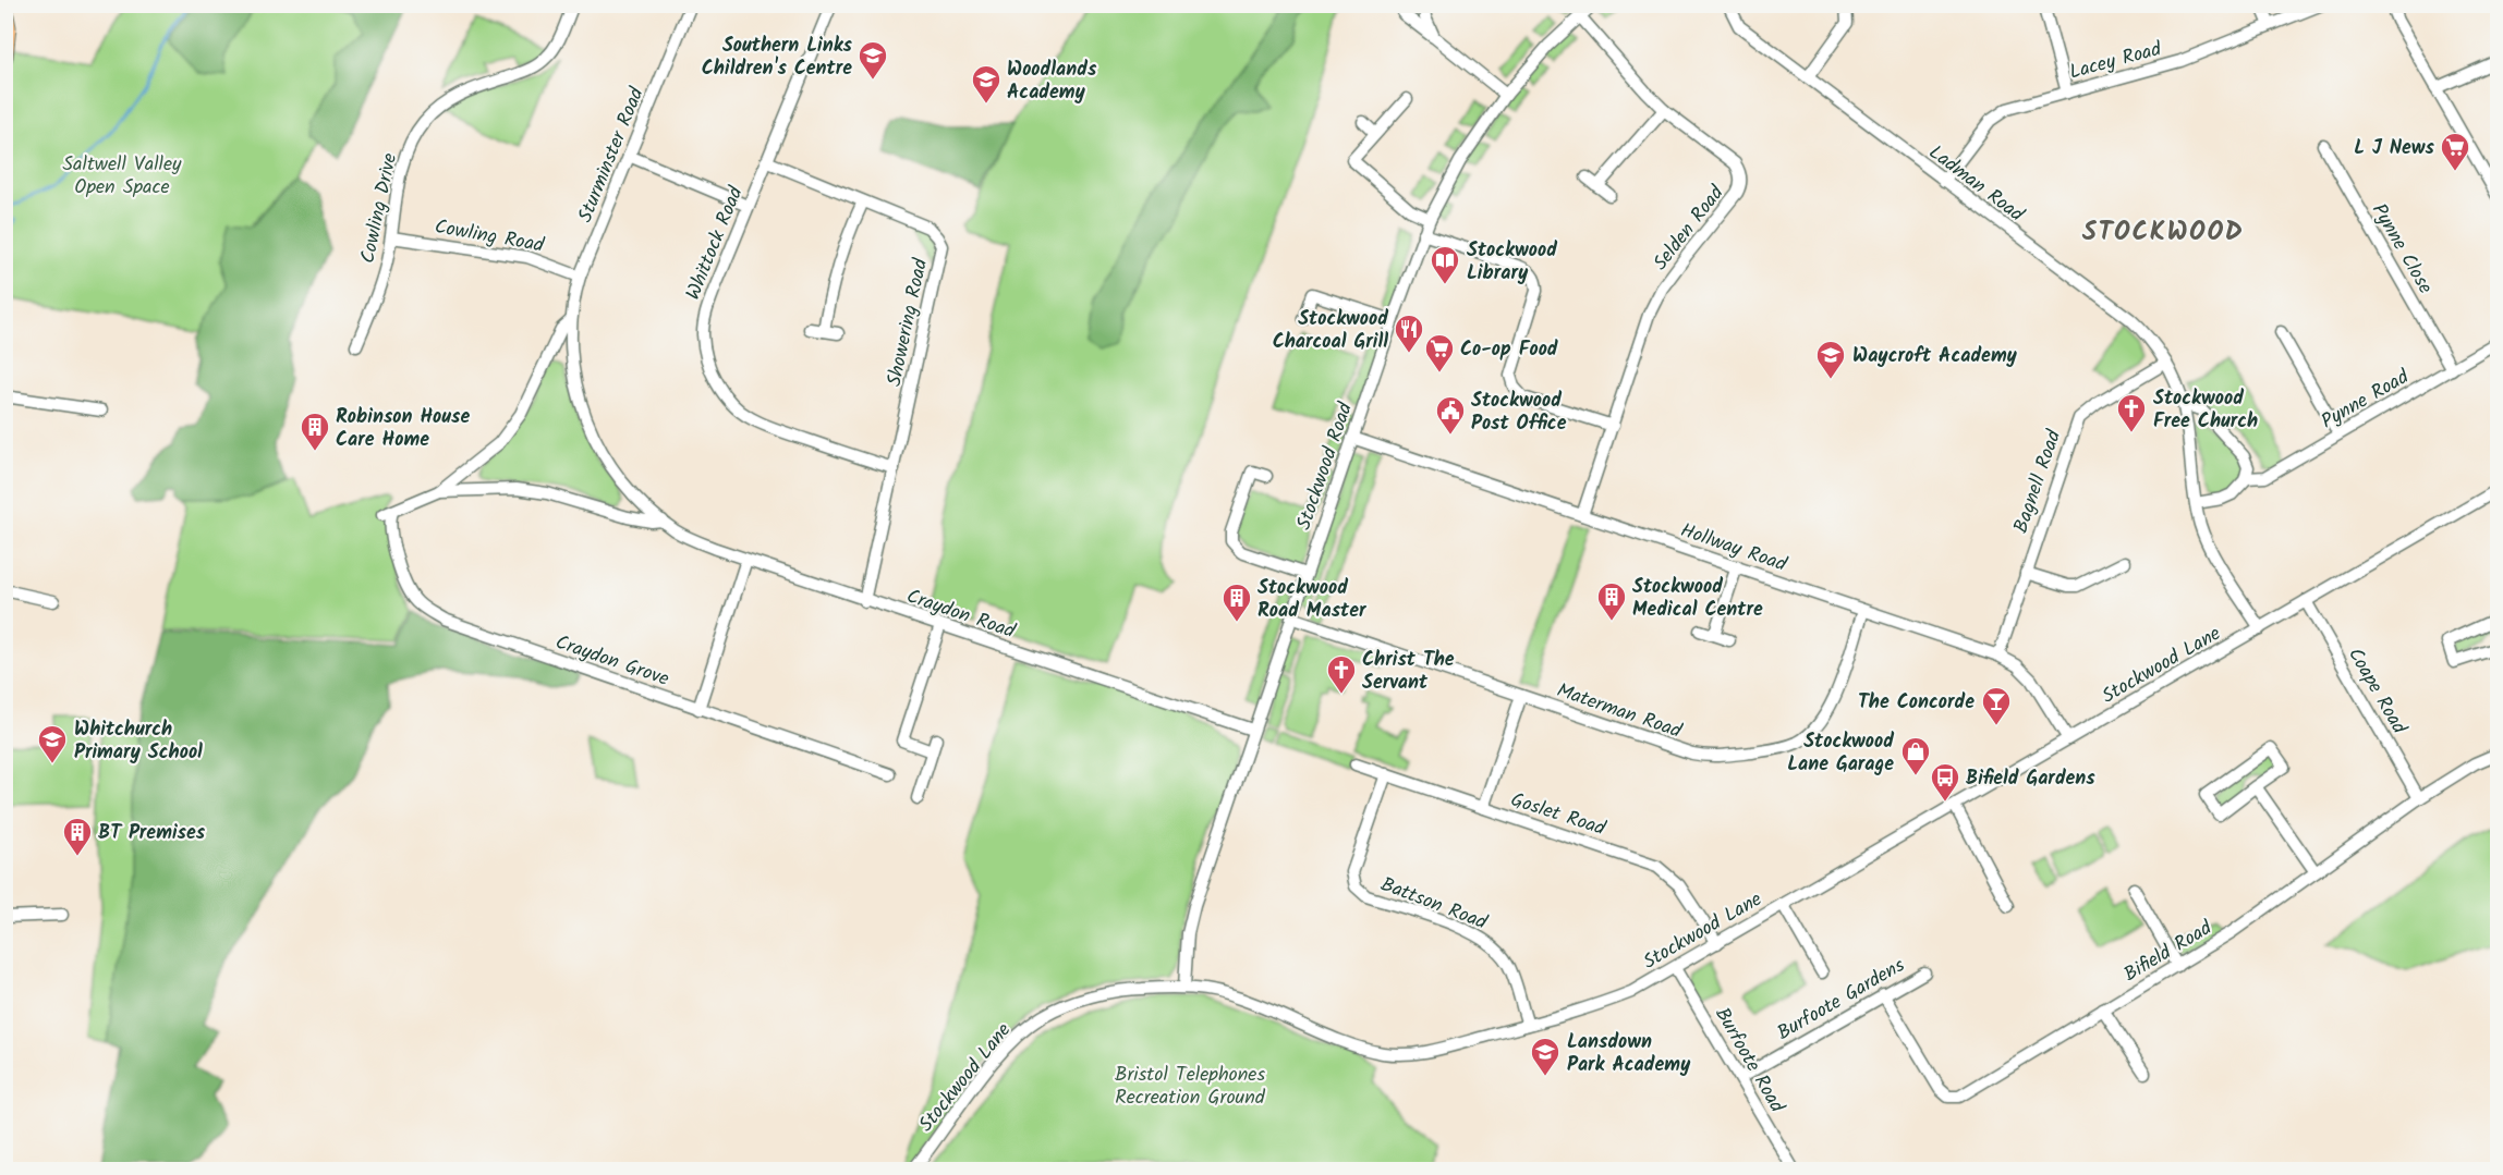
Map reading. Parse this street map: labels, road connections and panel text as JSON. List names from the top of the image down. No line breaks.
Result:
{"streets":{"street":["Lacey Road","Sturminster Road","Ladman Road","Cowling Drive","Selden Road","Cowling Road","Whittock Road","Pynne Close","Showering Road","Pynne Road","Stockwood Road","Bagnell Road","Hollway Road","Craydon Road","Craydon Grove","Stockwood Lane","Coape Road","Materman Road","Goslet Road","Battson Road","Bifield Road","Burfoote Gardens","Burfoote Road"]},"crossings":[["Lacey Road","Ladman Road"],["Sturminster Road","Cowling Road"],["Sturminster Road","Craydon Road"],["Ladman Road","Bagnell Road"],["Ladman Road","Stockwood Lane"],["Cowling Drive","Cowling Road"],["Selden Road","Stockwood Road"],["Selden Road","Hollway Road"],["Whittock Road","Showering Road"],["Pynne Close","Pynne Road"],["Showering Road","Craydon Road"],["Stockwood Road","Hollway Road"],["Stockwood Road","Craydon Road"],["Stockwood Road","Stockwood Lane"],["Stockwood Road","Materman Road"],["Bagnell Road","Hollway Road"],["Hollway Road","Stockwood Lane"],["Hollway Road","Materman Road"],["Craydon Road","Craydon Grove"],["Stockwood Lane","Coape Road"],["Stockwood Lane","Goslet Road"],["Stockwood Lane","Battson Road"],["Stockwood Lane","Burfoote Road"],["Coape Road","Bifield Road"],["Goslet Road","Battson Road"],["Bifield Road","Burfoote Gardens"],["Burfoote Gardens","Burfoote Road"]],"districts":["STOCKWOOD"],"parks":["Saltwell Valley Open Space","Bristol Telephones Recreation Ground"],"places":{"school or university":["Southern Links Children's Centre","Woodlands Academy","Waycroft Academy","Whitchurch Primary School","Lansdown Park Academy"],"supermarket":["L J News","Co-op Food"],"library":["Stockwood Library"],"restaurant":["Stockwood Charcoal Grill"],"church":["Stockwood Free Church","Christ The Servant"],"public building":["Stockwood Post Office"],"building":["Robinson House Care Home","Stockwood Medical Centre","Stockwood Road Master","BT Premises"],"bar":["The Concorde"],"shop":["Stockwood Lane Garage"],"bus stop":["Bifield Gardens"]}}
